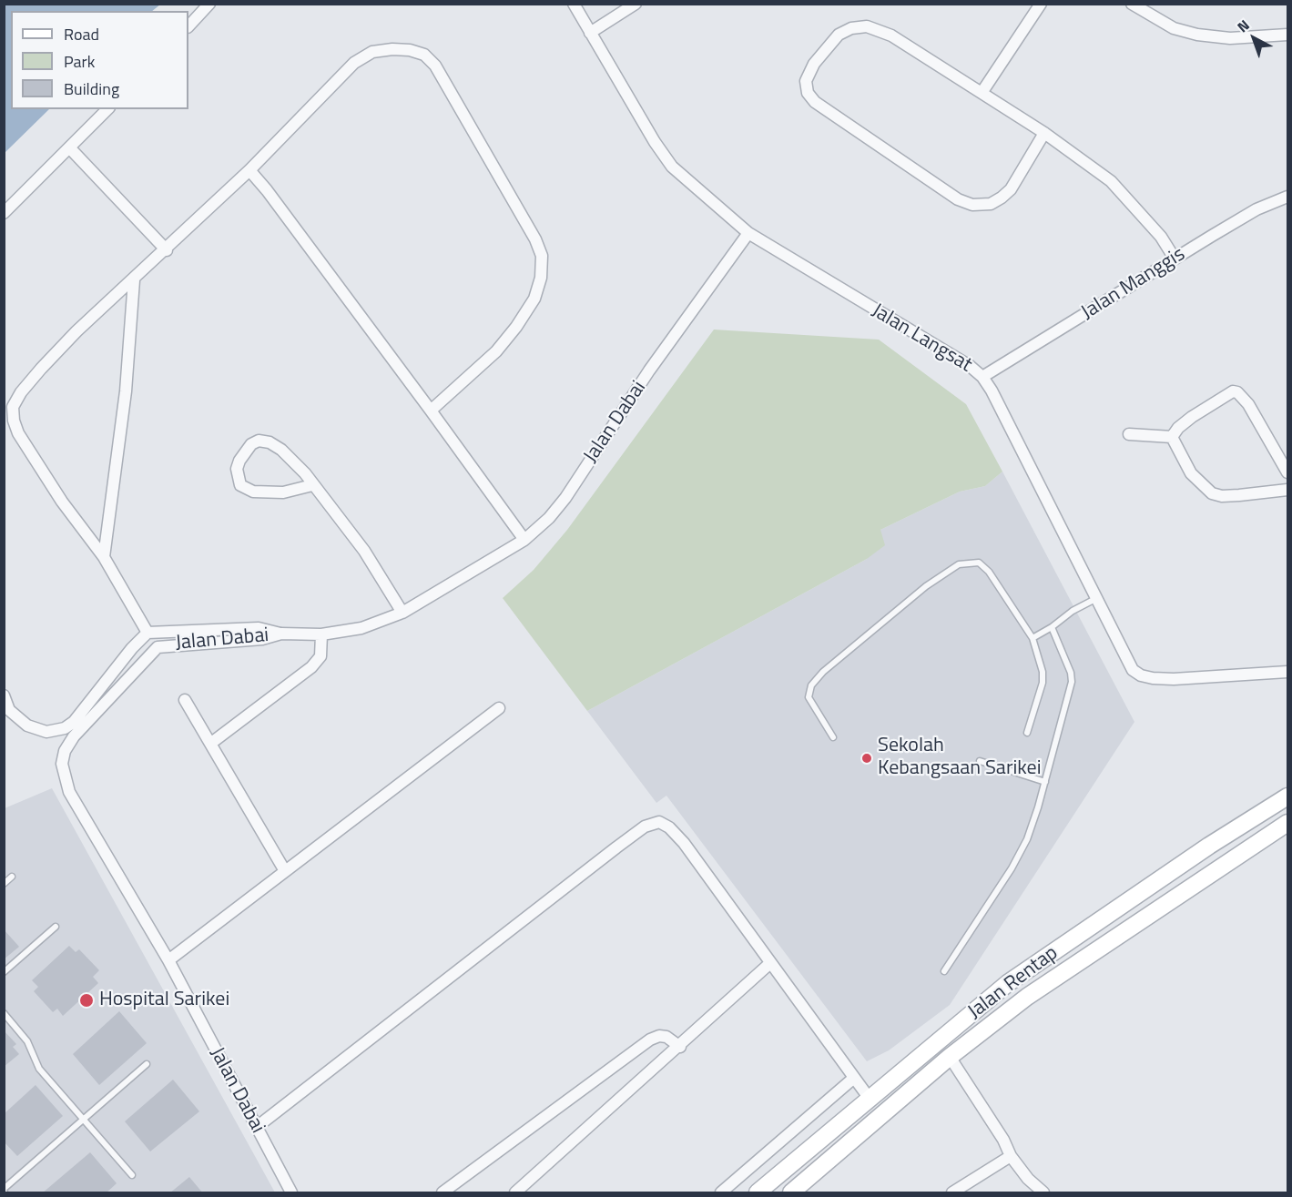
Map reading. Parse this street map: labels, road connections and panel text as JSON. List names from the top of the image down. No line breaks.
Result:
{"streets":{"main road":["Jalan Rentap"],"street":["Jalan Manggis","Jalan Langsat","Jalan Dabai"]},"crossings":[["Jalan Manggis","Jalan Langsat"],["Jalan Langsat","Jalan Dabai"]],"places":["Sekolah Kebangsaan Sarikei","Hospital Sarikei"],"legend":["Road","Park","Building"],"north":"top left"}
